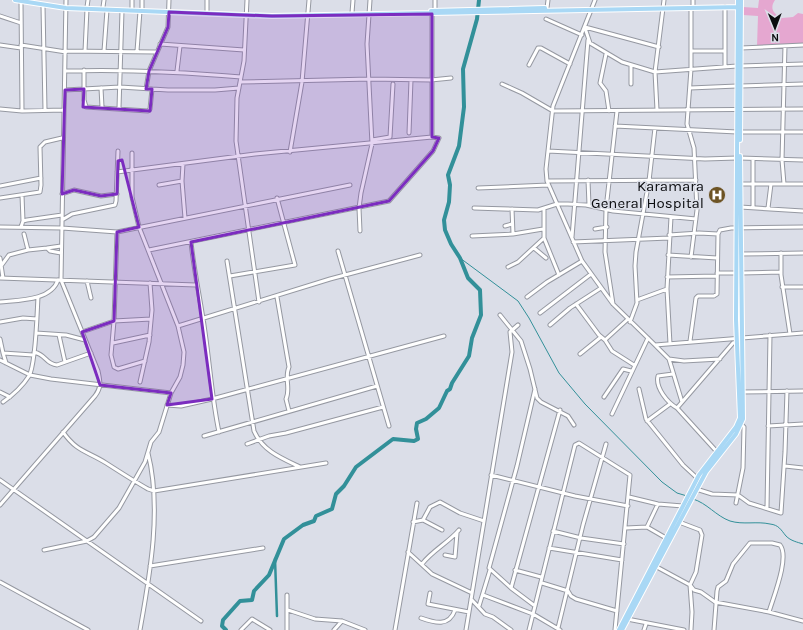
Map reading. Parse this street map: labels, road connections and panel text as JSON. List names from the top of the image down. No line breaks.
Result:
{"places":{"hospital":["Karamara General Hospital"]},"north":"bottom"}
